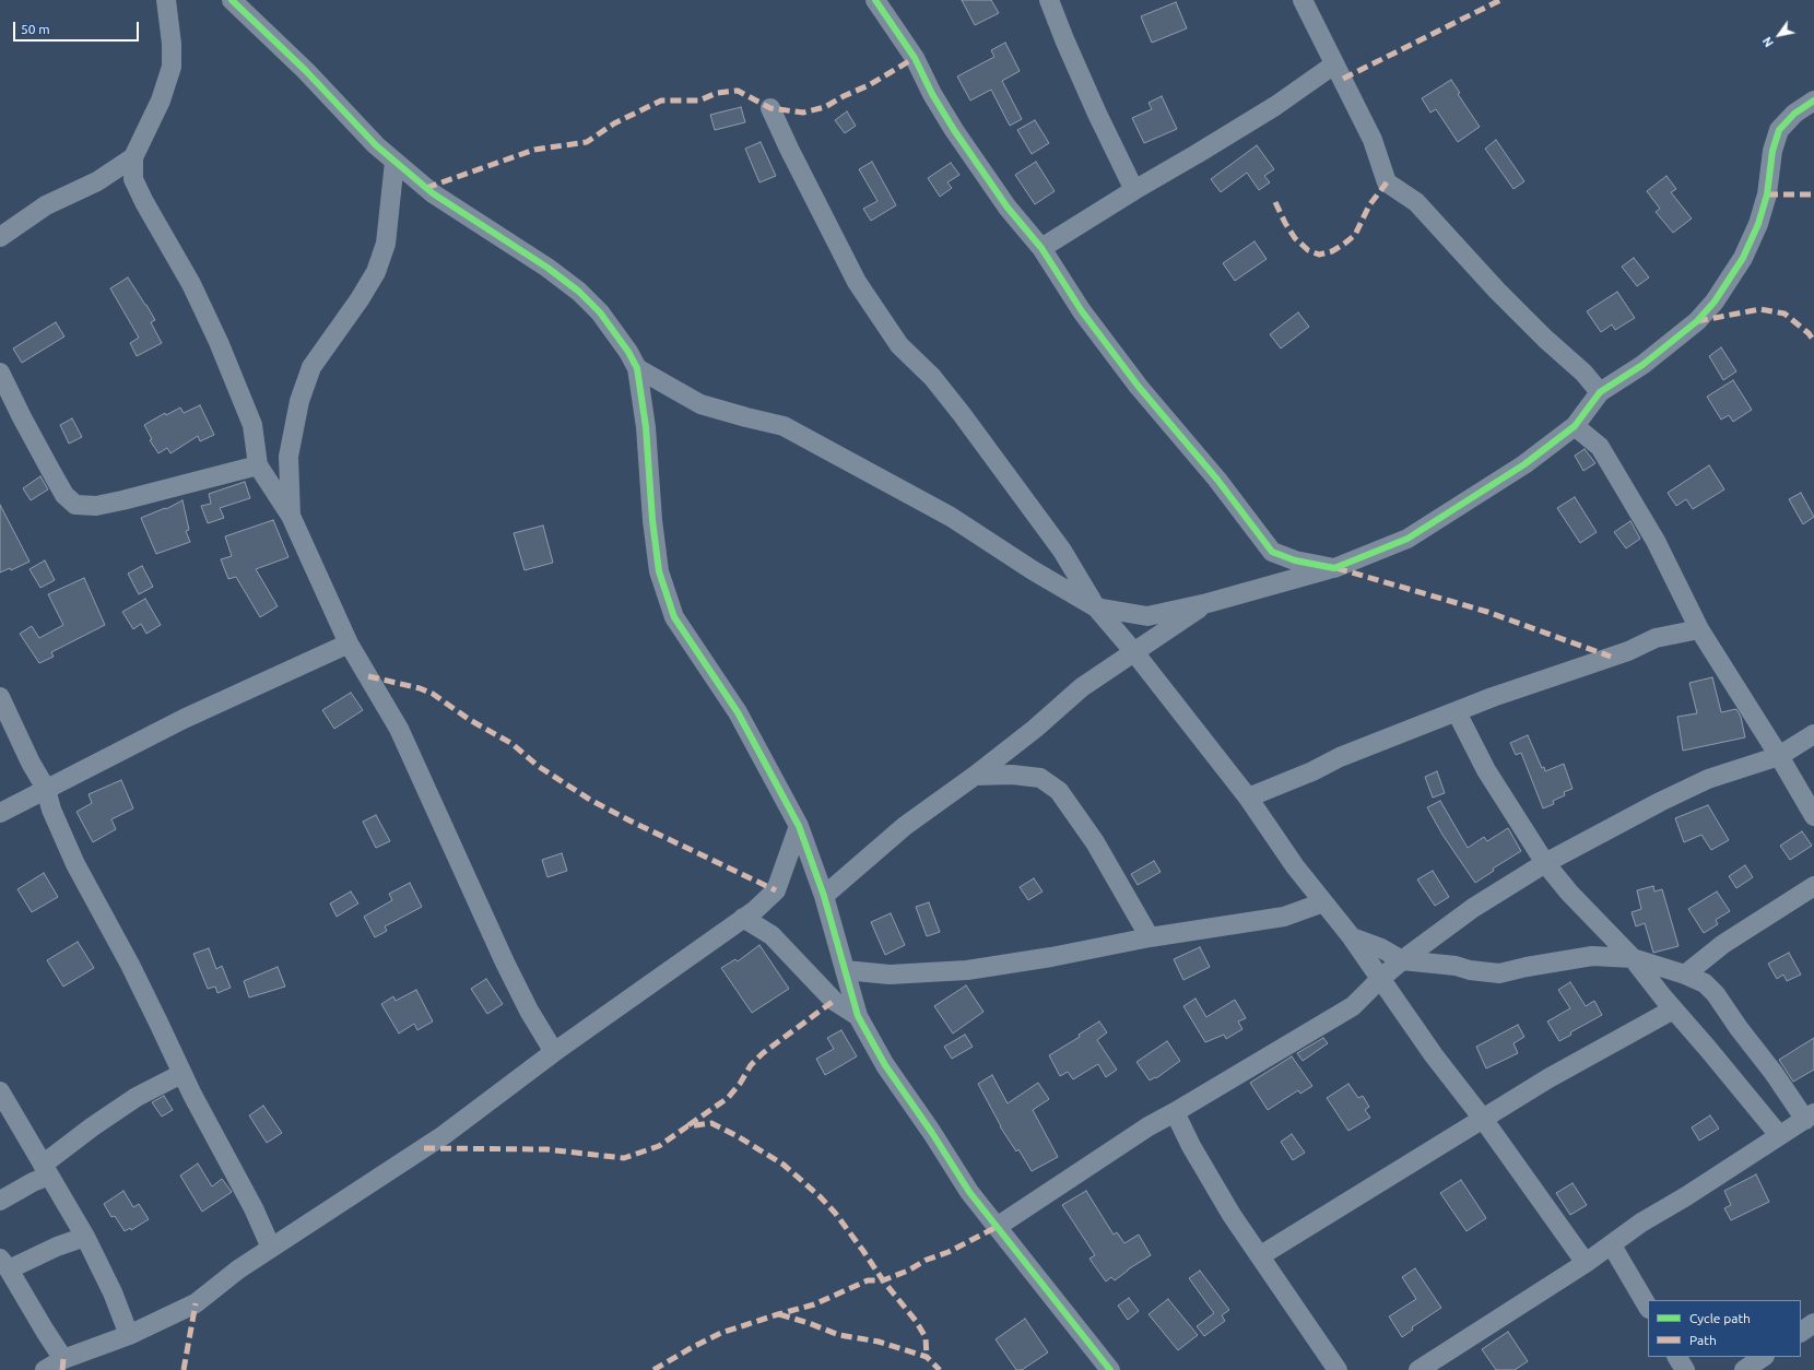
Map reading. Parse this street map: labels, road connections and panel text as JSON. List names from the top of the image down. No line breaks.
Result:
{"legend":["Cycle path","Path"],"scale_bar":"50 m","north":"bottom left"}
